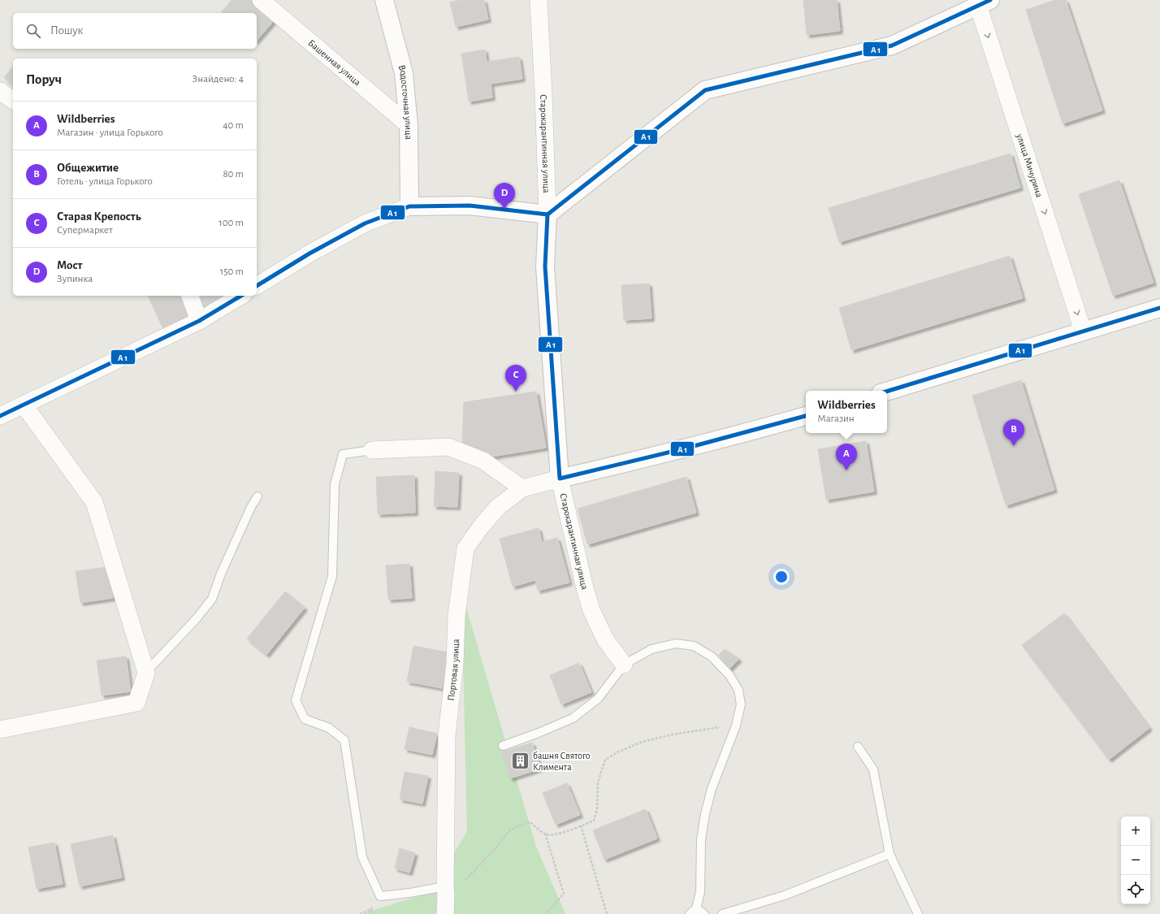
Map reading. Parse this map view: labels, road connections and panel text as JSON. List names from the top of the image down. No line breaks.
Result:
{"streets":{"main road":["Водосточная улица","Старокарантинная улица"],"street":["Башенная улица","улица Мичурина","Портовая улица"]},"crossings":[["Башенная улица","Водосточная улица"],["Старокарантинная улица","Портовая улица"]],"one_way":["улица Мичурина"],"places":{"building":["башня Святого Климента"]},"page":{"search":"Пошук","heading":["Поруч","Знайдено: 4"],"list":[{"mark":"A","name":"Wildberries","note":"Магазин · улица Горького","value":"40 m"},{"mark":"B","name":"Общежитие","note":"Готель · улица Горького","value":"80 m"},{"mark":"C","name":"Старая Крепость","note":"Супермаркет","value":"100 m"},{"mark":"D","name":"Мост","note":"Зупинка","value":"150 m"}],"pins":["D","C","B","A"],"popup":["Wildberries","Магазин"],"map_buttons":["+","−"]}}
